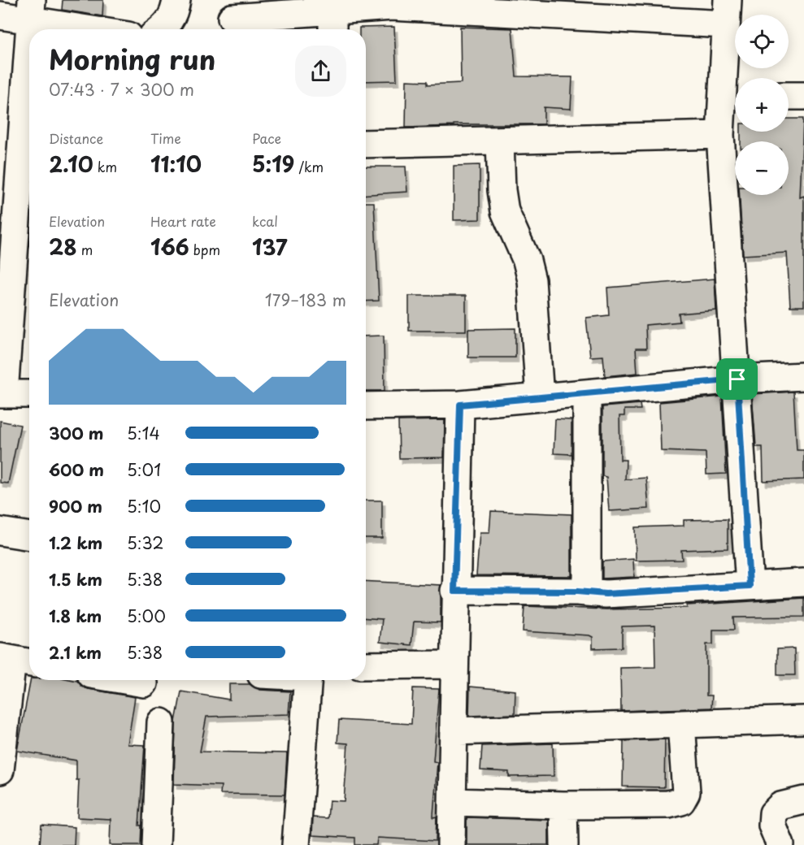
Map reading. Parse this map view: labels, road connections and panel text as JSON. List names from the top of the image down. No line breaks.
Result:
{"page":{"map_buttons":["+","−"],"heading":["Morning run","07:43 · 7 × 300 m"],"stats":[["Distance","2.10 km"],["Time","11:10"],["Pace","5:19 /km"],["Elevation","28 m"],["Heart rate","166 bpm"],["kcal","137"]],"chart":["Elevation","179–183 m"],"list":[{"name":"300 m","note":"5:14"},{"name":"600 m","note":"5:01"},{"name":"900 m","note":"5:10"},{"name":"1.2 km","note":"5:32"},{"name":"1.5 km","note":"5:38"},{"name":"1.8 km","note":"5:00"},{"name":"2.1 km","note":"5:38"}]}}
